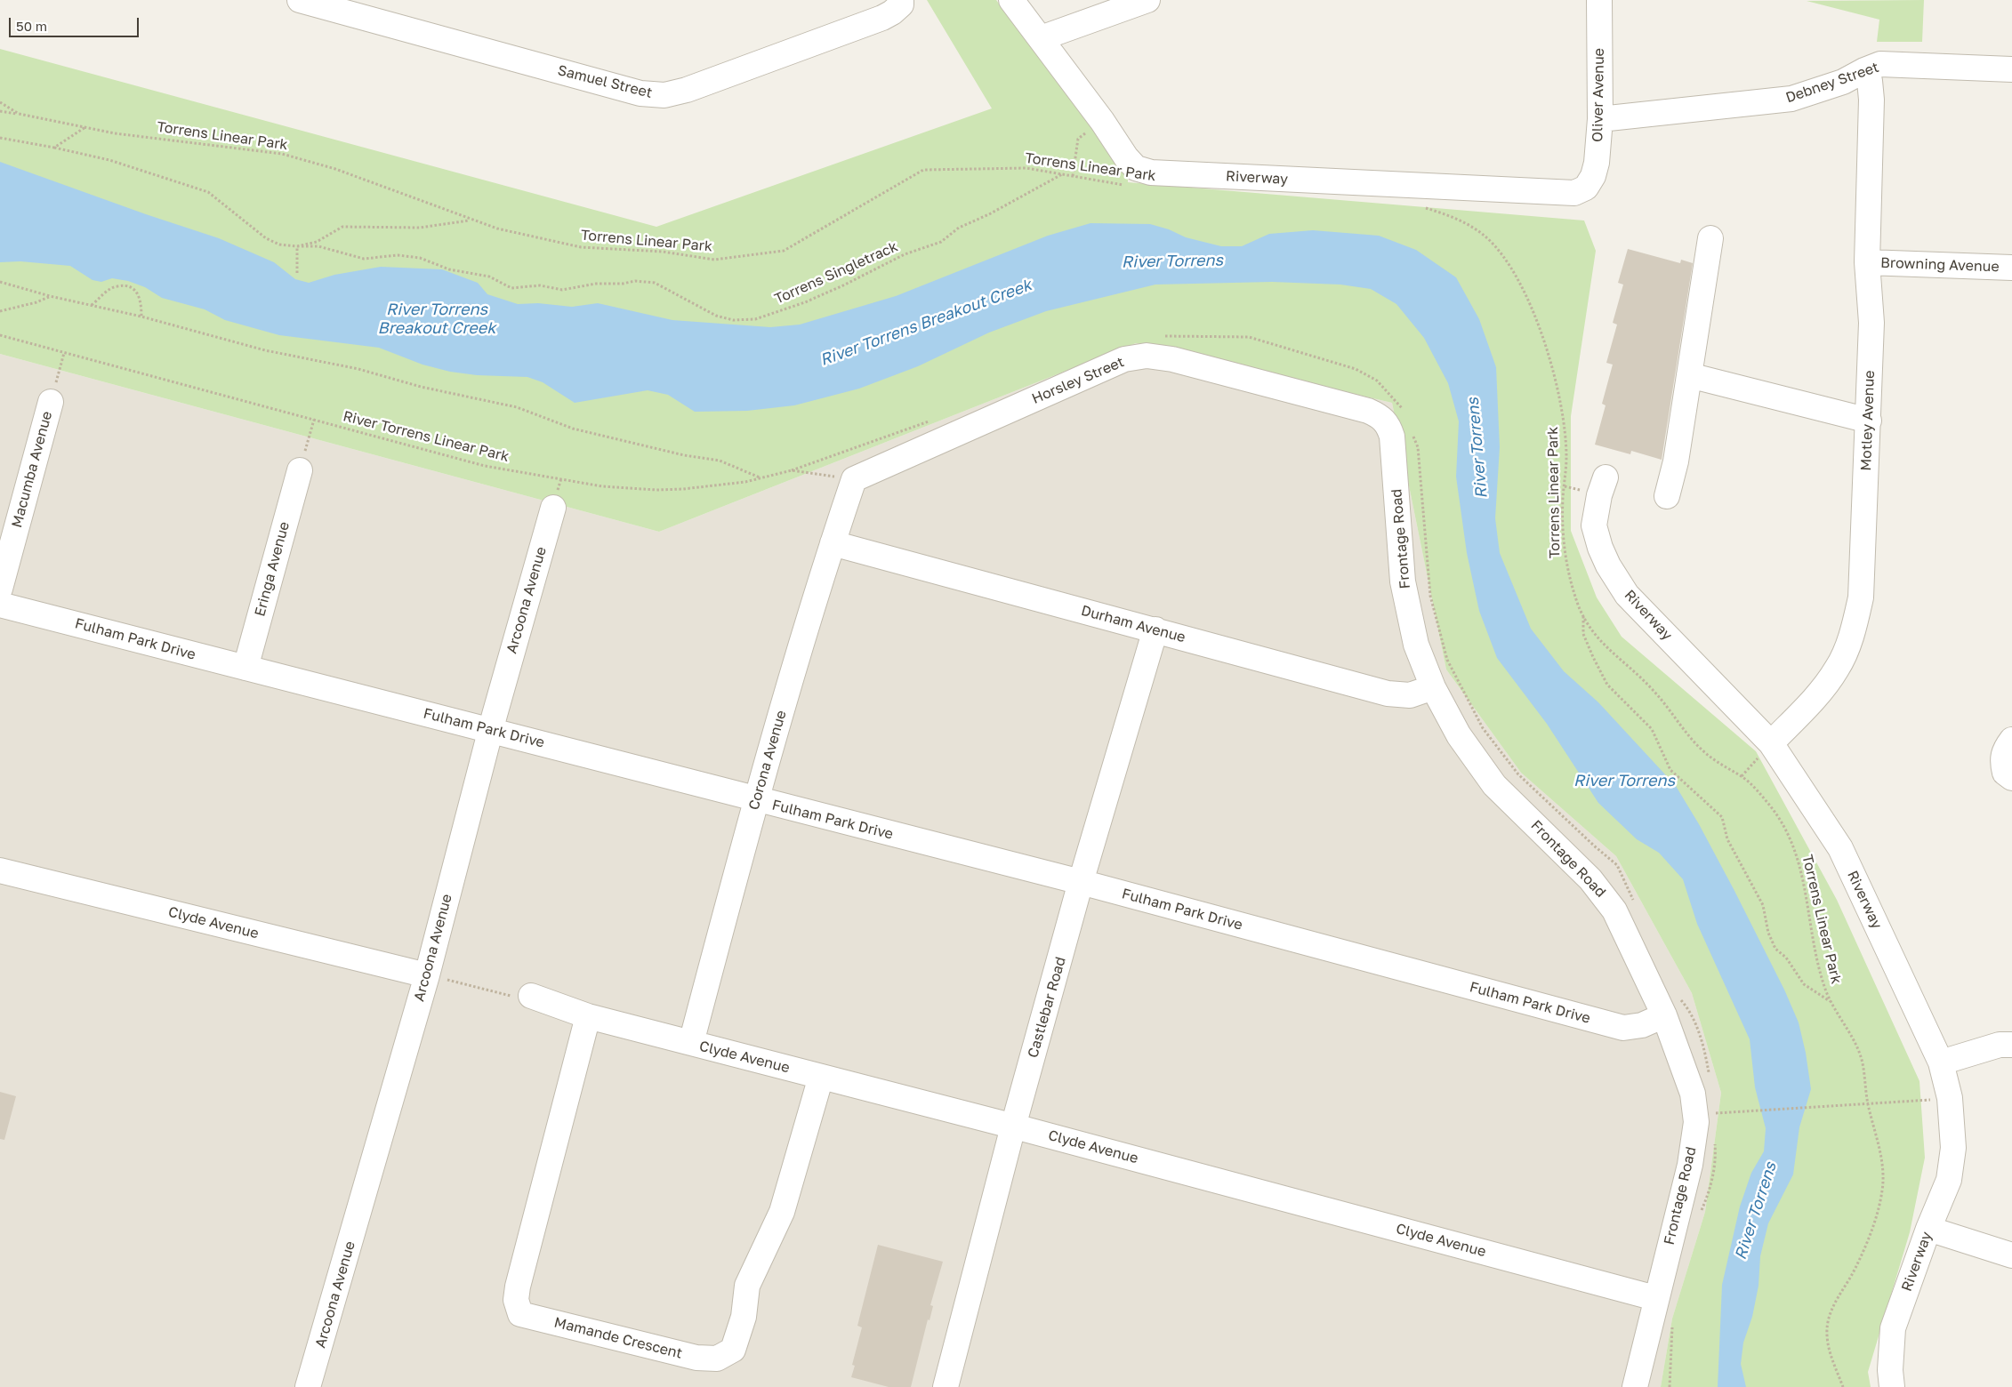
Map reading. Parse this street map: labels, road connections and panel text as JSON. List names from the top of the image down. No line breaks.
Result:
{"streets":{"street":["Samuel Street","Debney Street","Oliver Avenue","Riverway","Browning Avenue","Horsley Street","Motley Avenue","Macumba Avenue","Frontage Road","Eringa Avenue","Arcoona Avenue","Durham Avenue","Fulham Park Drive","Corona Avenue","Clyde Avenue","Castlebar Road","Mamande Crescent"],"path":["Torrens Linear Park","Torrens Singletrack","River Torrens Linear Park"]},"crossings":[["Debney Street","Oliver Avenue"],["Debney Street","Motley Avenue"],["Oliver Avenue","Riverway"],["Torrens Linear Park","Torrens Singletrack"],["Riverway","Motley Avenue"],["Browning Avenue","Motley Avenue"],["Horsley Street","River Torrens Linear Park"],["Horsley Street","Frontage Road"],["Horsley Street","Corona Avenue"],["River Torrens Linear Park","Corona Avenue"],["Frontage Road","Durham Avenue"],["Frontage Road","Fulham Park Drive"],["Frontage Road","Clyde Avenue"],["Eringa Avenue","Fulham Park Drive"],["Arcoona Avenue","Fulham Park Drive"],["Arcoona Avenue","Clyde Avenue"],["Durham Avenue","Corona Avenue"],["Durham Avenue","Castlebar Road"],["Fulham Park Drive","Corona Avenue"],["Fulham Park Drive","Castlebar Road"],["Corona Avenue","Clyde Avenue"],["Clyde Avenue","Castlebar Road"],["Clyde Avenue","Mamande Crescent"]],"water":["River Torrens","River Torrens Breakout Creek"],"scale_bar":"50 m"}
